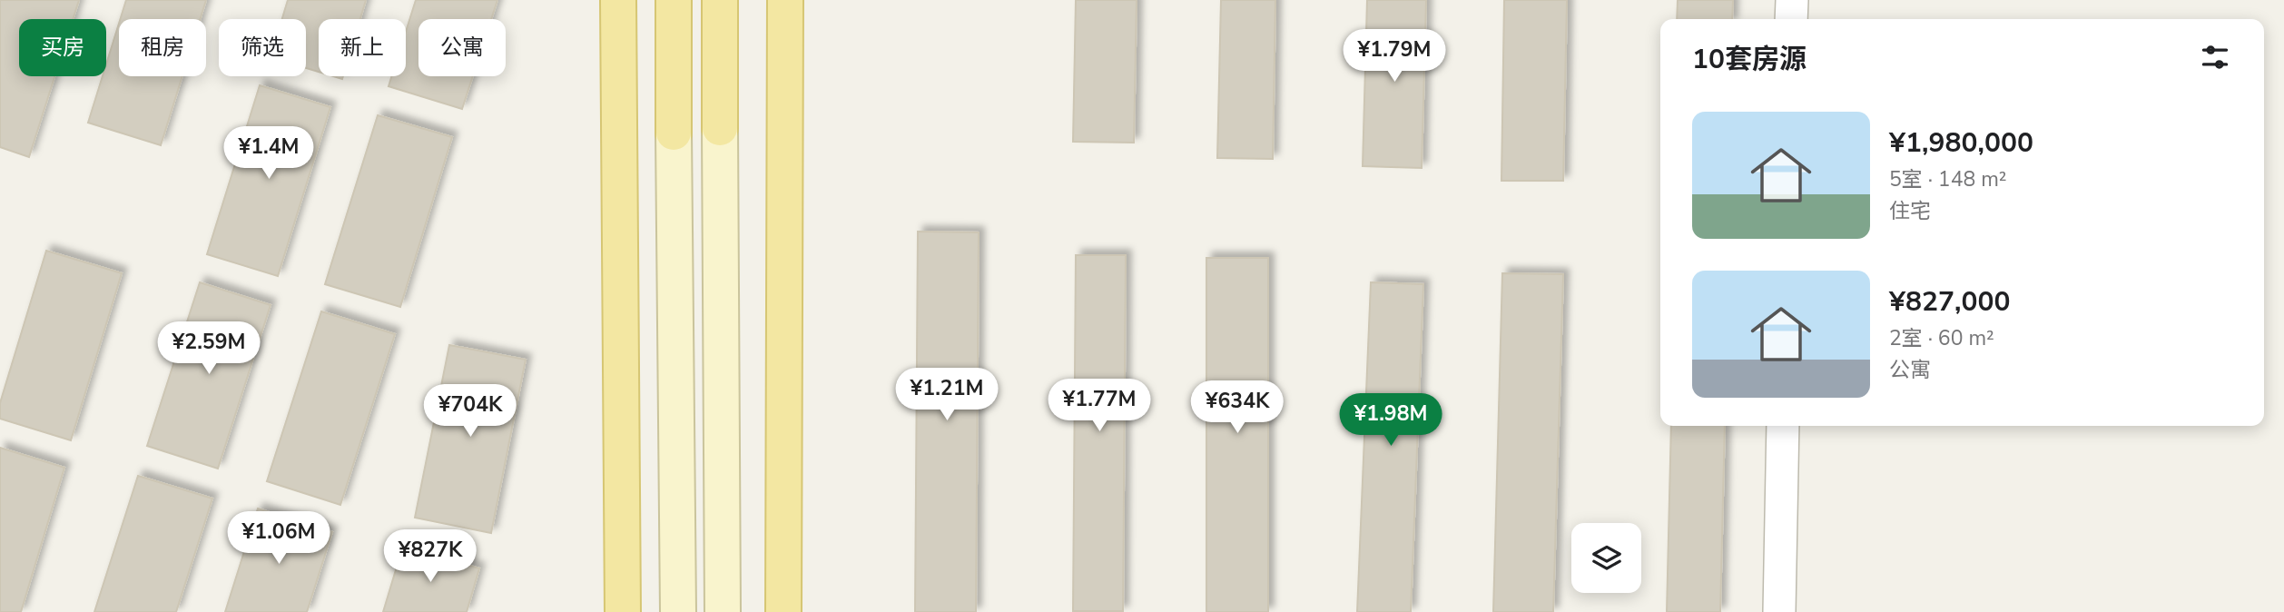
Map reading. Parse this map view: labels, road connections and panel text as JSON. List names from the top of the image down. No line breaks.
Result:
{"page":{"chip":["买房","租房","筛选","新上","公寓"],"heading":"10套房源","price":["¥1.79M","¥1.4M","¥2.59M","¥1.21M","¥1.77M","¥634K","¥704K","¥1.98M","¥1.06M","¥827K"],"list":[{"name":"¥1,980,000","note":"5室 · 148 m² · 住宅"},{"name":"¥827,000","note":"2室 · 60 m² · 公寓"}]}}
